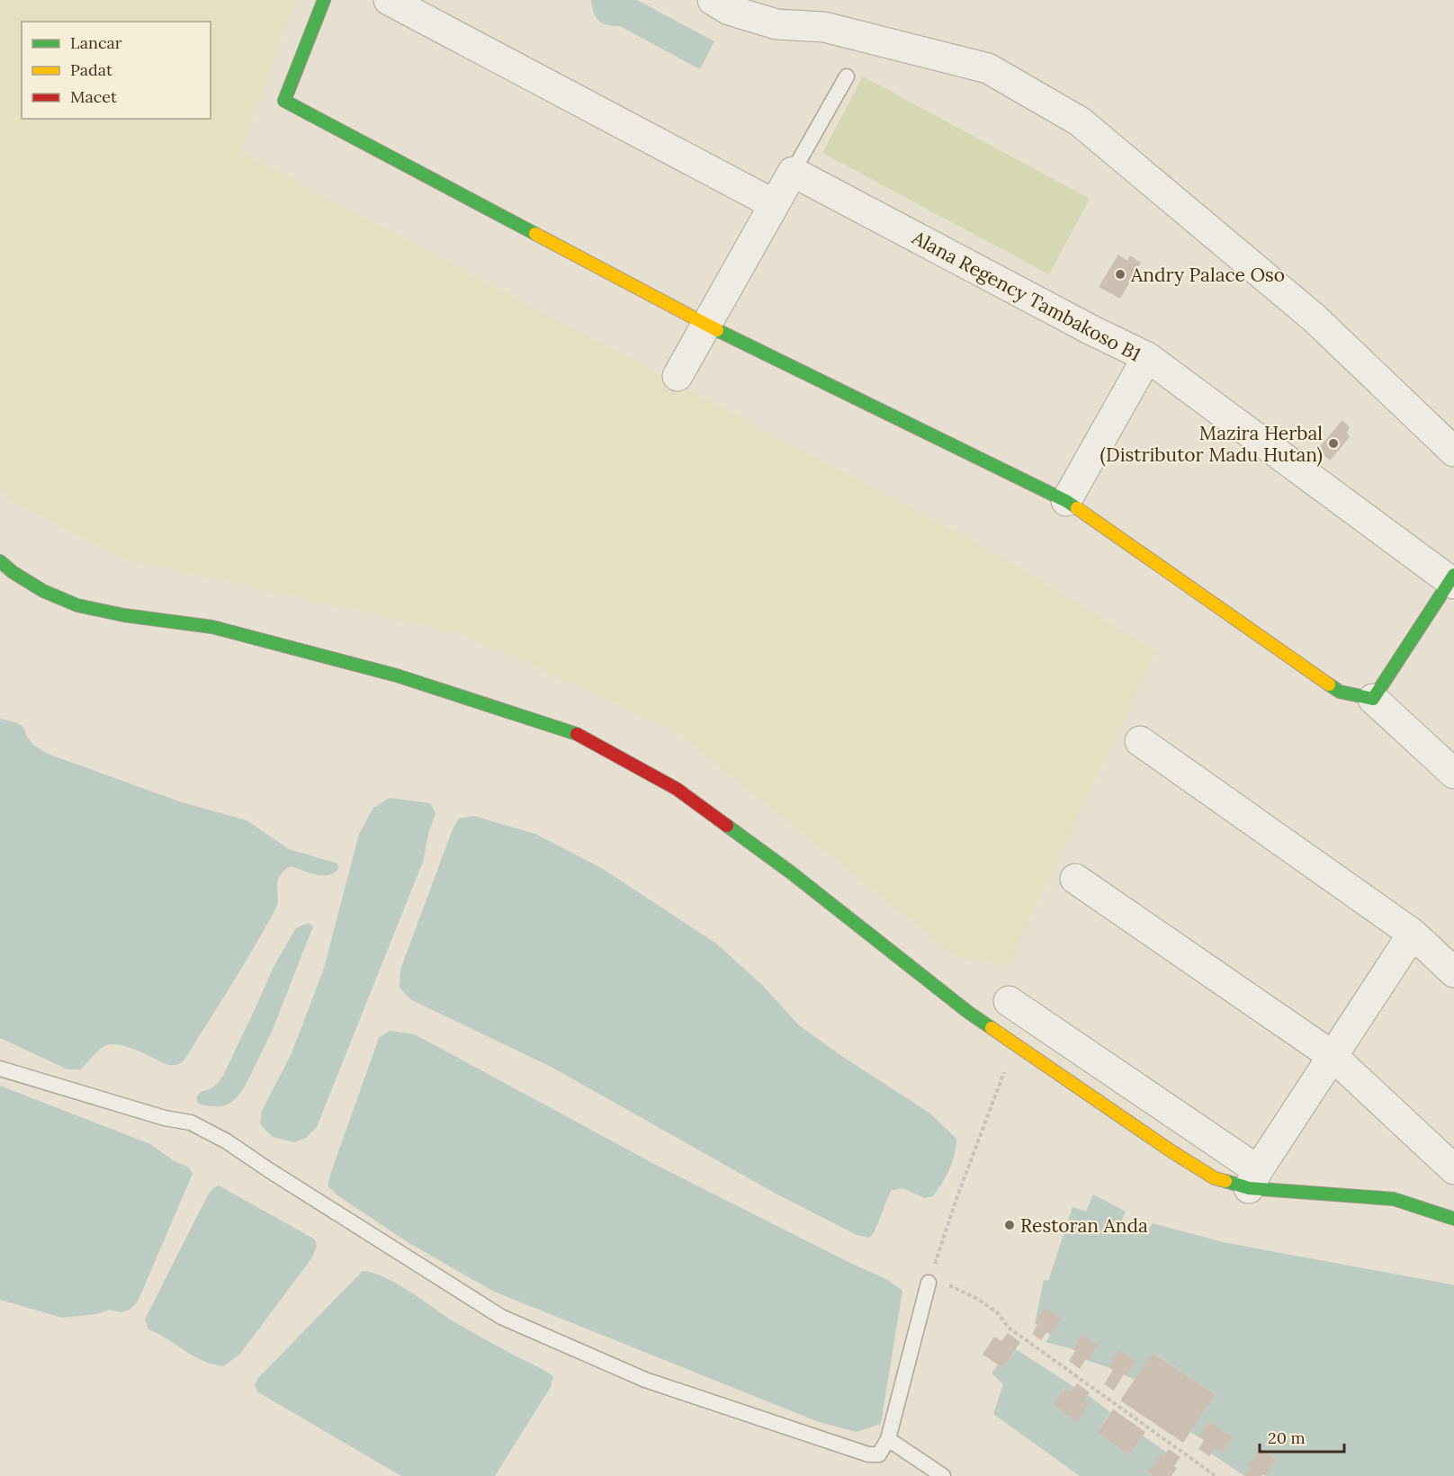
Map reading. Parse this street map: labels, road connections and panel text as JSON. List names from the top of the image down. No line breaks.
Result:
{"streets":{"street":["Alana Regency Tambakoso B1"]},"places":["Andry Palace Oso","Mazira Herbal (Distributor Madu Hutan)","Restoran Anda"],"legend":["Lancar","Padat","Macet"],"scale_bar":"20 m"}
